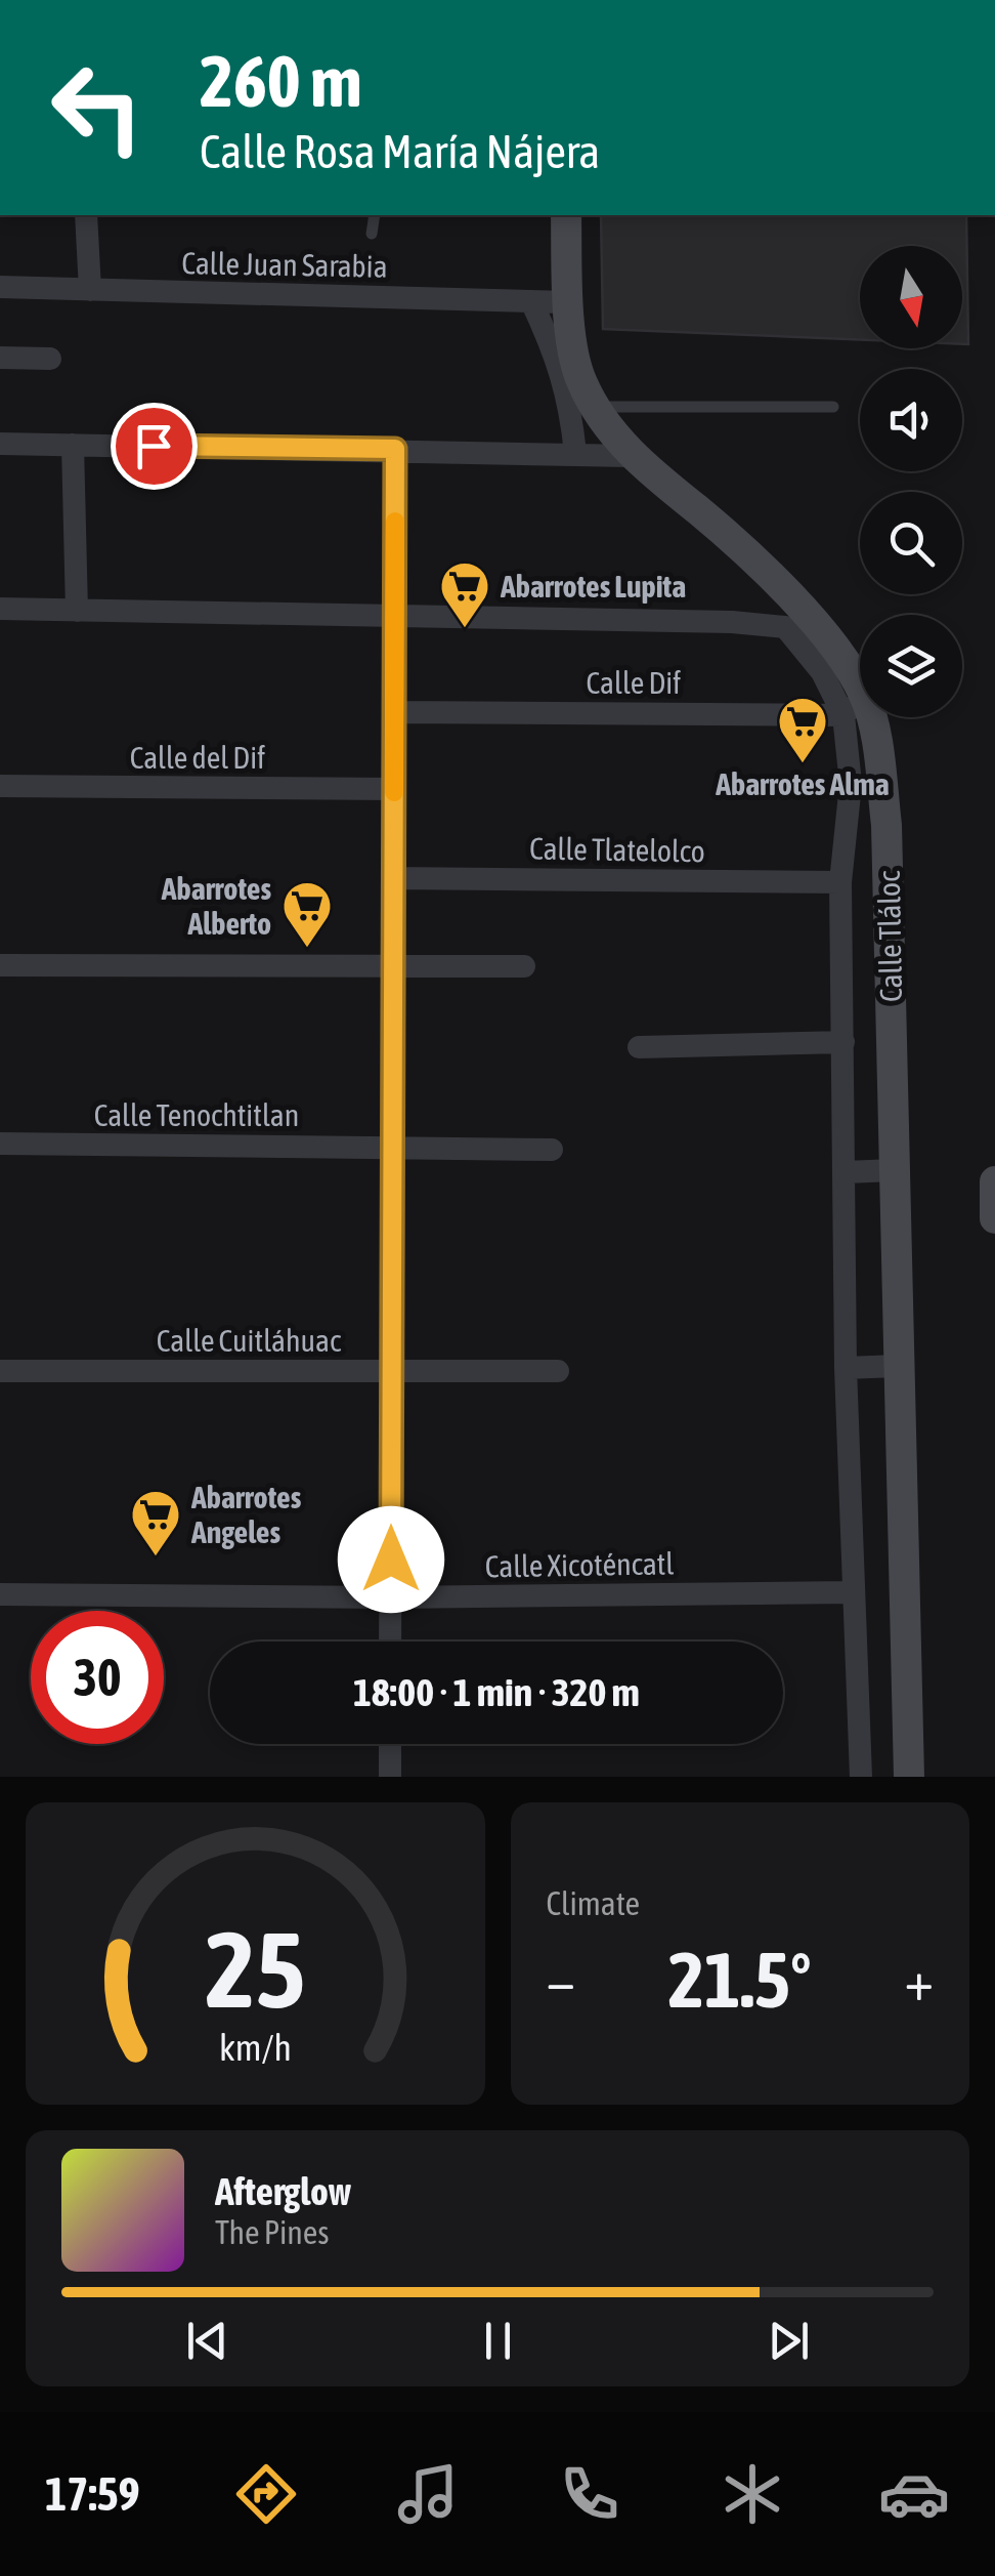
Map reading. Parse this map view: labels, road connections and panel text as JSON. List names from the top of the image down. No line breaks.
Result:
{"streets":{"street":["Calle Juan Sarabia","Calle Dif","Calle del Dif","Calle Tlatelolco","Calle Tláloc","Calle Tenochtitlan","Calle Cuitláhuac","Calle Xicoténcatl"]},"crossings":[["Calle Juan Sarabia","Calle Tláloc"],["Calle Dif","Calle Tláloc"],["Calle Tlatelolco","Calle Tláloc"],["Calle Tláloc","Calle Xicoténcatl"]],"places":{"supermarket":["Abarrotes Lupita","Abarrotes Alma","Abarrotes Alberto","Abarrotes Angeles"]},"north":"bottom","page":{"turn":["260 m","Calle Rosa María Nájera"],"limit":"30","trip":"18:00 · 1 min · 320 m","tile":"Climate","heat":["−","21.5°","+"],"song":["Afterglow","The Pines"],"tabs":"17:59","gauge":["25","km/h"]}}
